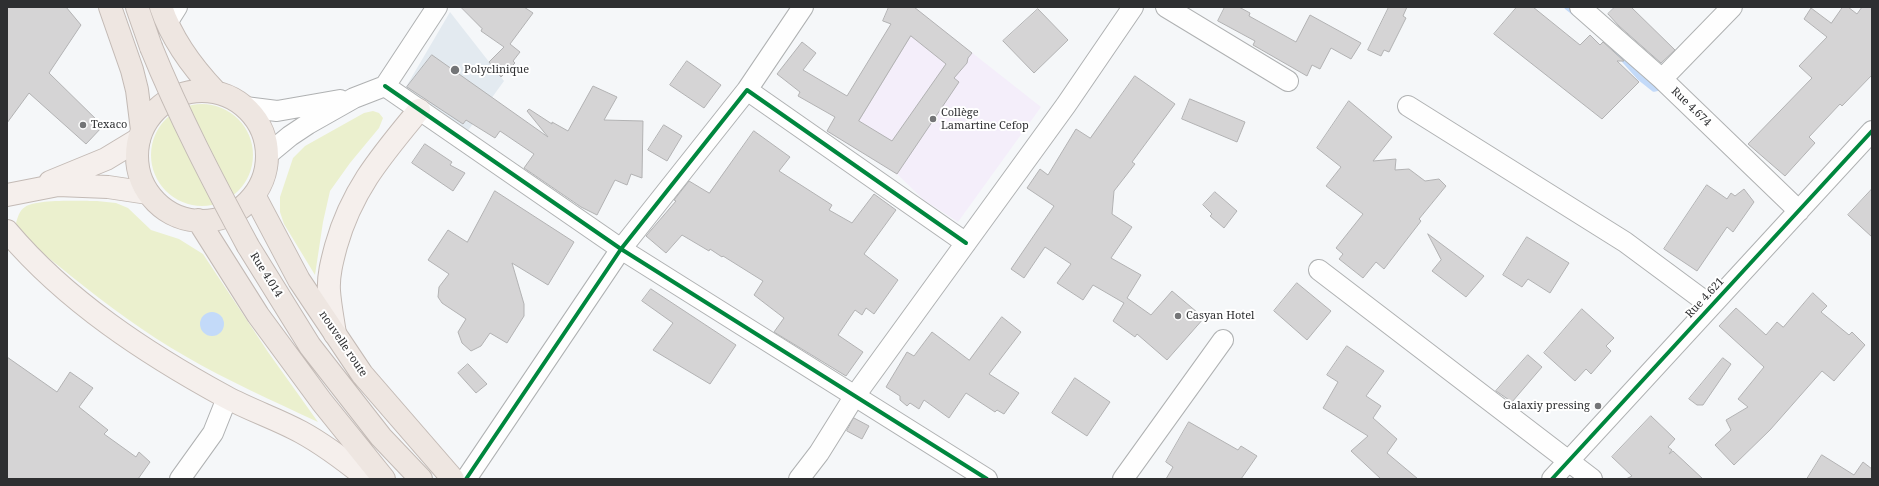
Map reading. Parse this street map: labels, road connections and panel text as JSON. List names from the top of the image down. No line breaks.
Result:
{"streets":{"highway":["Rue 4.014","nouvelle route"],"street":["Rue 4.674","Rue 4.621"]},"crossings":[["Rue 4.674","Rue 4.621"]],"places":["Polyclinique","Collège Lamartine Cefop","Texaco","Casyan Hotel","Galaxiy pressing"]}
